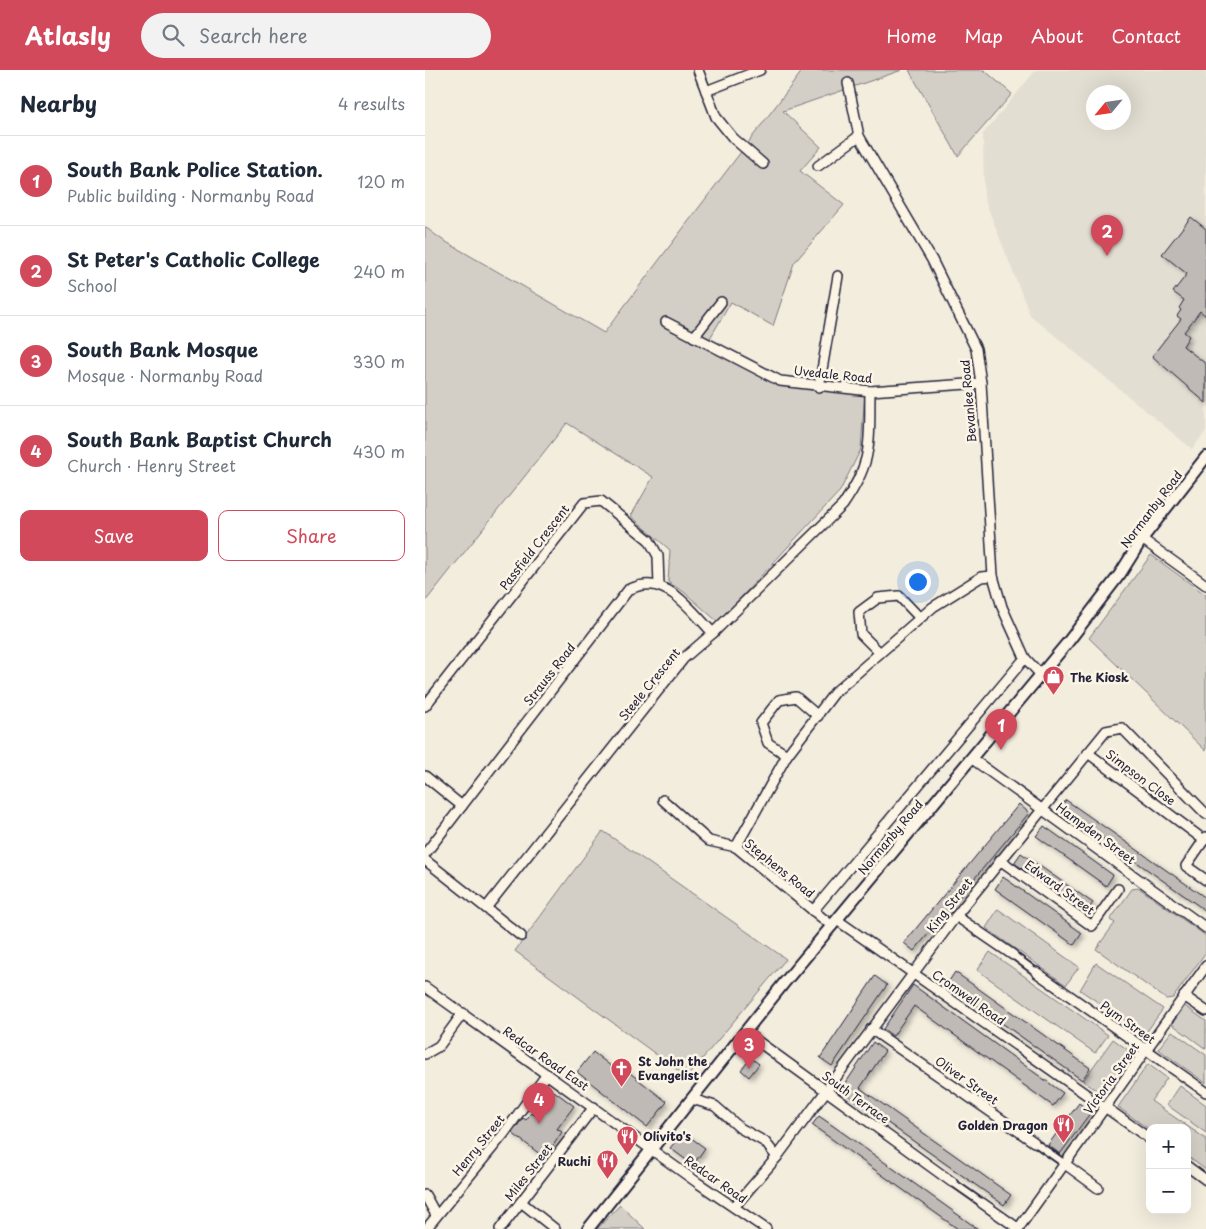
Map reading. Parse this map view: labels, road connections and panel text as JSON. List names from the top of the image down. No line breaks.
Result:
{"streets":{"street":["Uvedale Road","Bevanlee Road","Normanby Road","Passfield Crescent","Strauss Road","Steele Crescent","Simpson Close","Hampden Street","Stephens Road","Edward Street","King Street","Cromwell Road","Pym Street","Redcar Road East","Victoria Street","Oliver Street","South Terrace","Henry Street","Miles Street","Redcar Road"]},"crossings":[["Uvedale Road","Bevanlee Road"],["Uvedale Road","Steele Crescent"],["Bevanlee Road","Normanby Road"],["Normanby Road","Hampden Street"],["Normanby Road","Stephens Road"],["Normanby Road","Cromwell Road"],["Normanby Road","Redcar Road East"],["Normanby Road","South Terrace"],["Normanby Road","Redcar Road"],["Passfield Crescent","Strauss Road"],["Simpson Close","King Street"],["Hampden Street","King Street"],["Stephens Road","Cromwell Road"],["Edward Street","King Street"],["King Street","Cromwell Road"],["King Street","Oliver Street"],["King Street","South Terrace"],["King Street","Redcar Road"],["Pym Street","Victoria Street"],["Redcar Road East","Henry Street"],["Redcar Road East","Miles Street"],["Redcar Road East","Redcar Road"],["Victoria Street","Oliver Street"]],"places":{"shop":["The Kiosk"],"church":["St John the Evangelist"],"restaurant":["Golden Dragon","Olivito's","Ruchi"]},"north":"bottom left","page":{"header":"Atlasly","search":"Search here","nav":["Home","Map","About","Contact"],"heading":["Nearby","4 results"],"list":[{"mark":"1","name":"South Bank Police Station.","note":"Public building · Normanby Road","value":"120 m"},{"mark":"2","name":"St Peter's Catholic College","note":"School","value":"240 m"},{"mark":"3","name":"South Bank Mosque","note":"Mosque · Normanby Road","value":"330 m"},{"mark":"4","name":"South Bank Baptist Church","note":"Church · Henry Street","value":"430 m"}],"pins":["2","1","3","4"],"buttons":["Save","Share"],"map_buttons":["+","−"]}}
